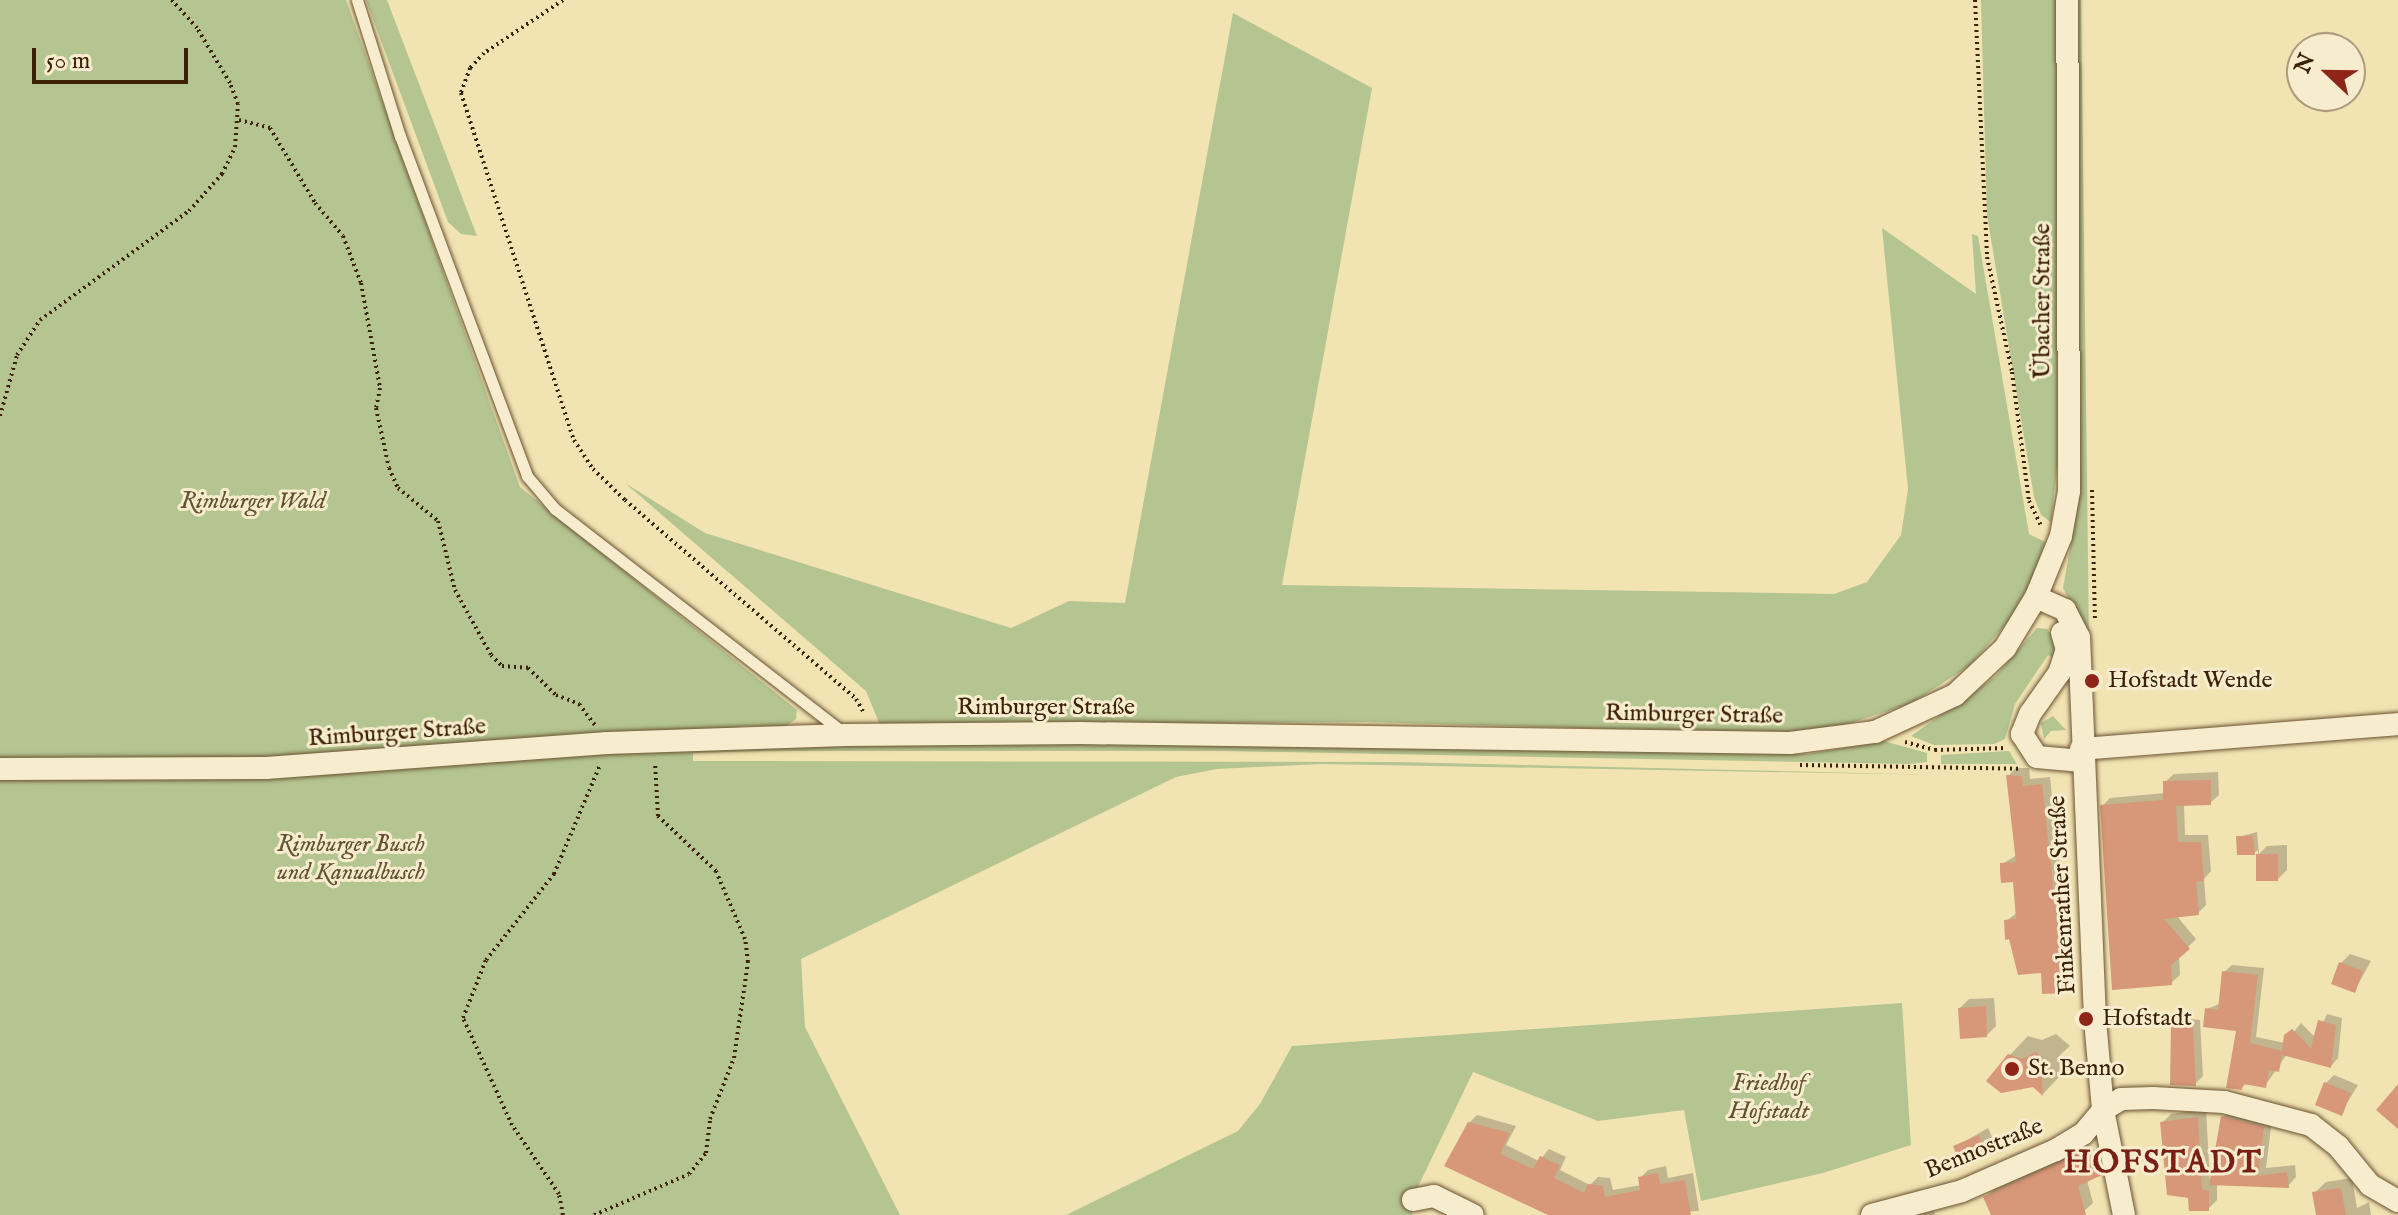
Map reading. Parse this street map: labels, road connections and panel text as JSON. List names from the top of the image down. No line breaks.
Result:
{"streets":{"street":["Übacher Straße","Rimburger Straße","Finkenrather Straße","Bennostraße"]},"crossings":[["Übacher Straße","Rimburger Straße"],["Übacher Straße","Finkenrather Straße"],["Rimburger Straße","Finkenrather Straße"],["Finkenrather Straße","Bennostraße"]],"districts":["HOFSTADT"],"parks":["Rimburger Wald","Rimburger Busch und Kanualbusch","Friedhof Hofstadt"],"places":["Hofstadt Wende","Hofstadt","St. Benno"],"scale_bar":"50 m","north":"left"}
